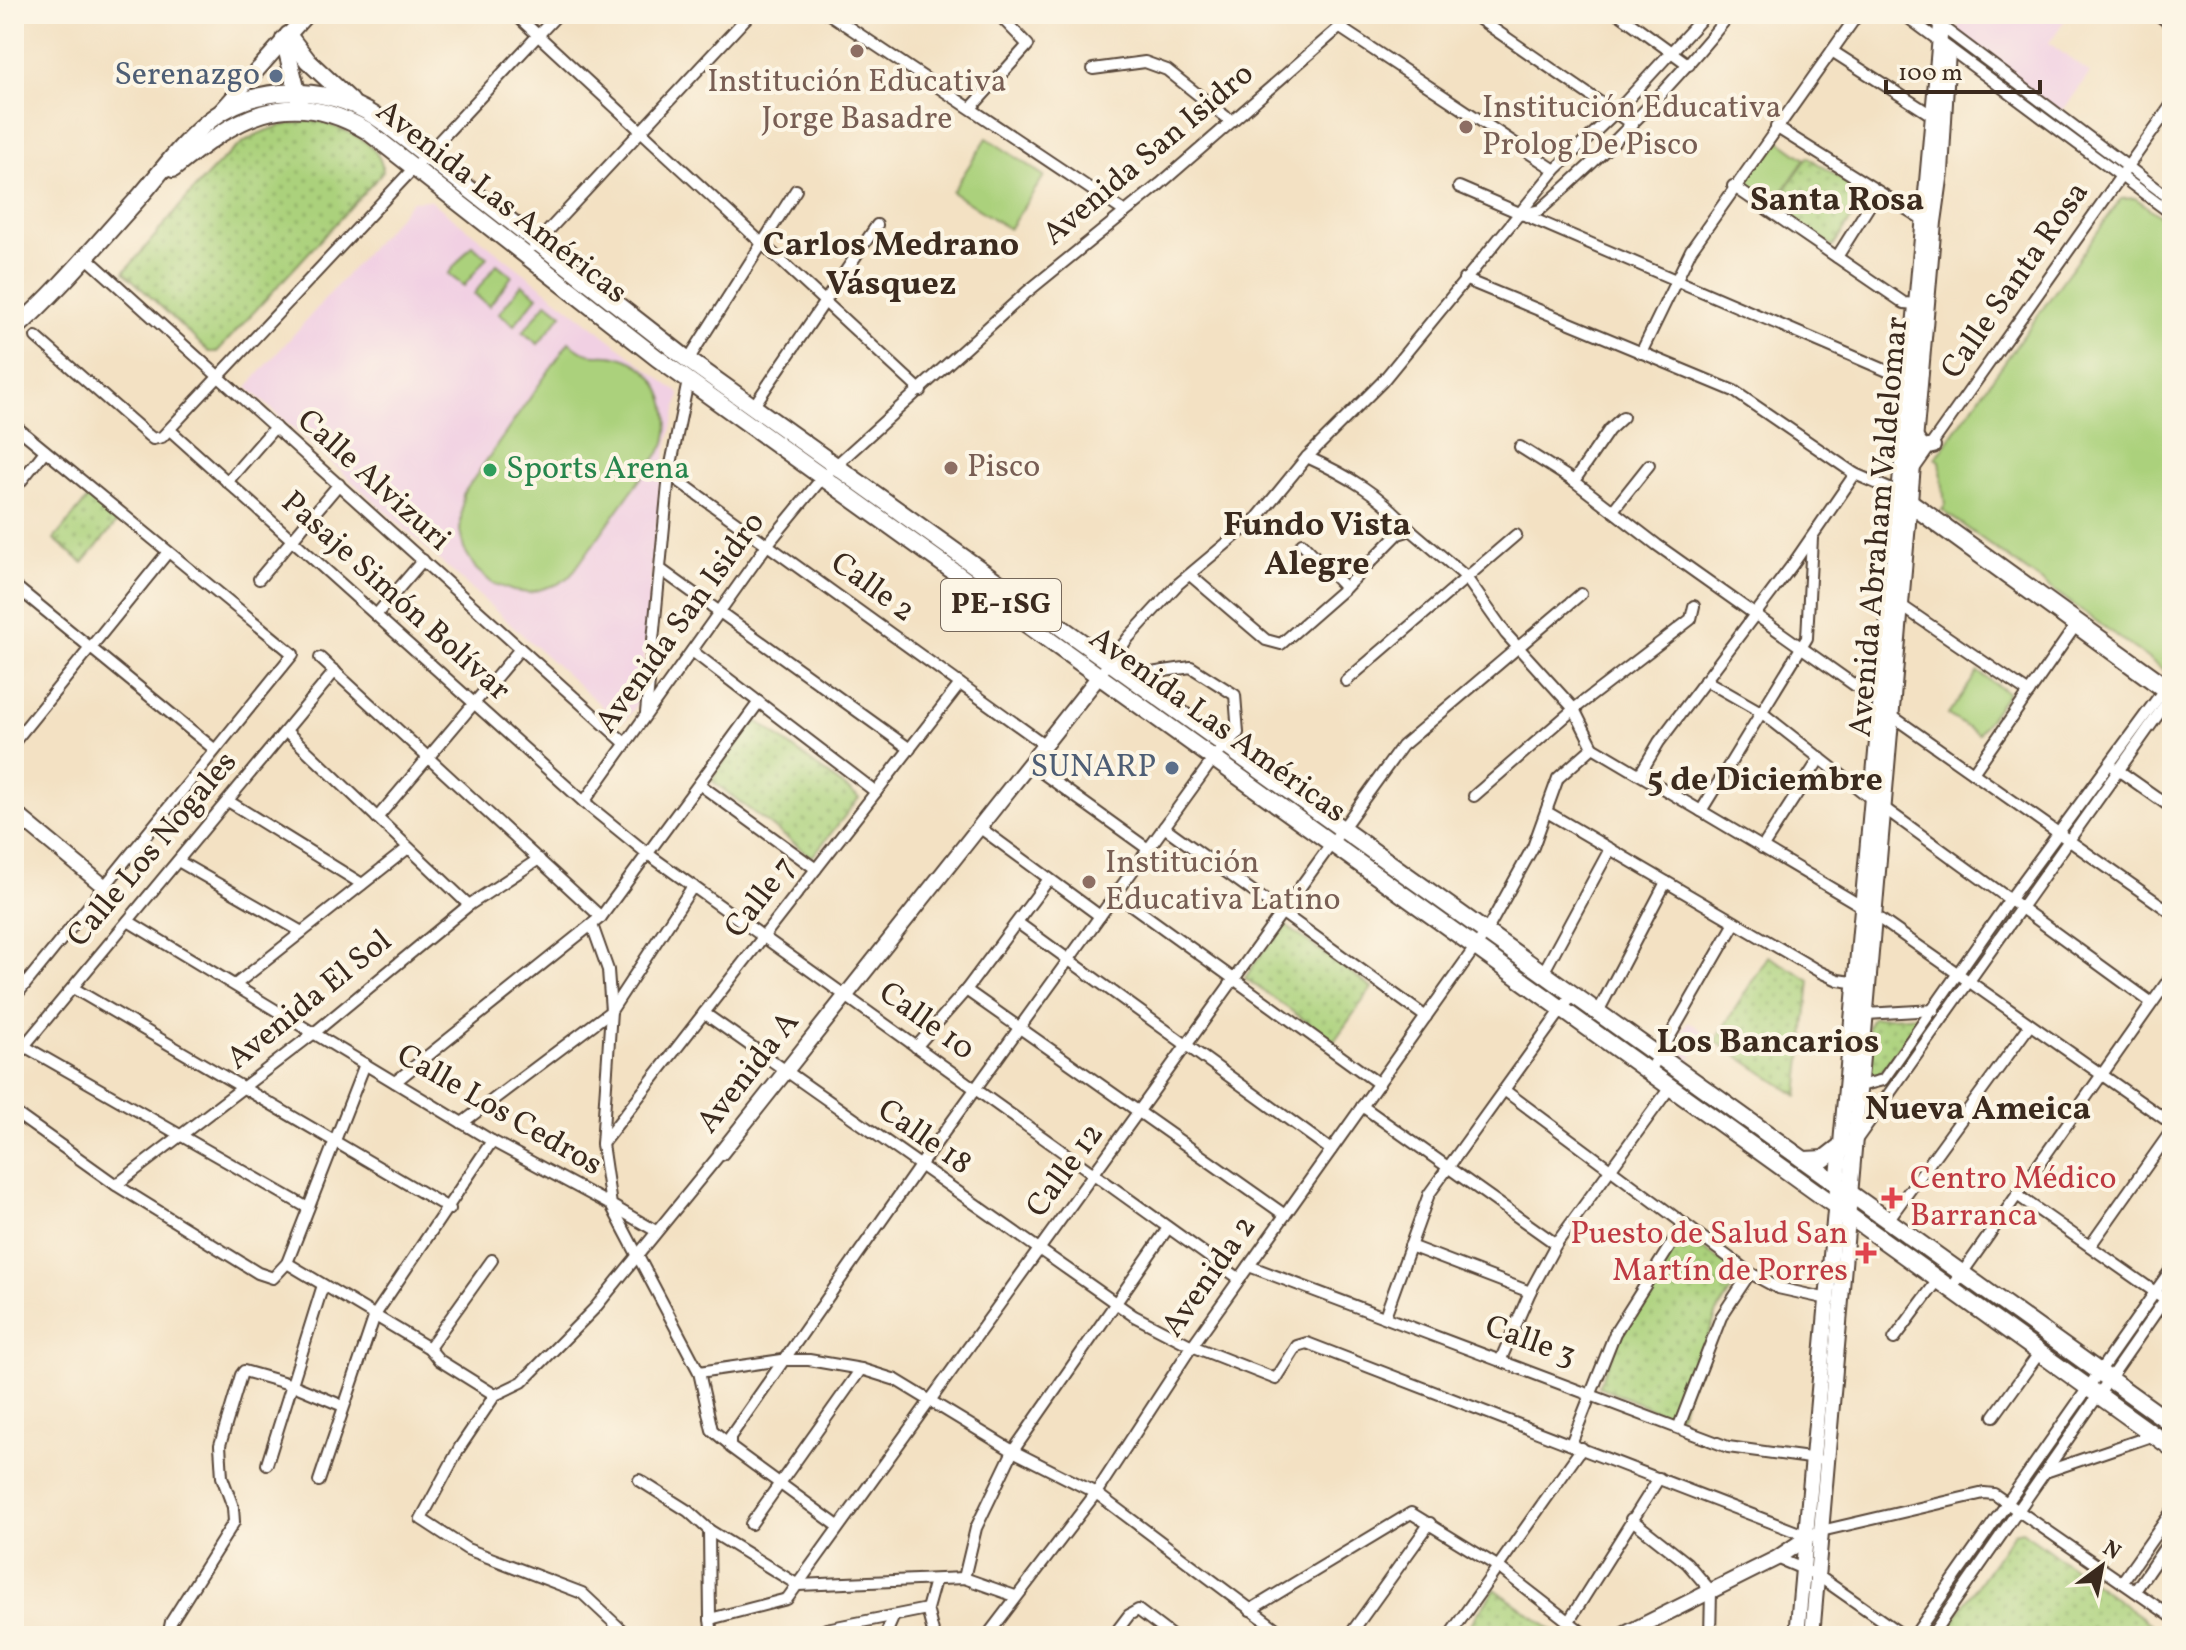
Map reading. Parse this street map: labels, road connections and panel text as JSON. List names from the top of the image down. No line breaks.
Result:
{"streets":{"main road":["Avenida Las Américas","PE-1SG"],"street":["Avenida San Isidro","Calle Santa Rosa","Calle Alvizuri","Avenida Abraham Valdelomar","Calle 2","Pasaje Simón Bolívar","Calle Los Nogales","Calle 7","Avenida El Sol","Calle 10","Avenida A","Calle Los Cedros","Calle 18","Calle 12","Avenida 2","Calle 3"]},"crossings":[["Avenida San Isidro","Avenida Las Américas"],["Avenida San Isidro","Calle Alvizuri"],["Avenida San Isidro","Calle 2"],["Avenida San Isidro","Pasaje Simón Bolívar"],["Avenida San Isidro","Calle 10"],["Avenida Las Américas","Avenida Abraham Valdelomar"],["Avenida Las Américas","PE-1SG"],["Avenida Las Américas","Avenida A"],["Avenida Las Américas","Calle 12"],["Avenida Las Américas","Avenida 2"],["Calle Santa Rosa","Avenida Abraham Valdelomar"],["Calle Alvizuri","PE-1SG"],["Calle 2","Calle 7"],["Calle 2","Avenida A"],["Pasaje Simón Bolívar","Calle 10"],["Calle Los Nogales","Calle Los Cedros"],["Calle 7","Calle 10"],["Calle 7","Calle 18"],["Avenida El Sol","Calle Los Cedros"],["Calle 10","Avenida A"],["Calle 10","Calle 12"],["Calle 10","Avenida 2"],["Avenida A","Calle Los Cedros"],["Avenida A","Calle 18"],["Calle Los Cedros","Calle 12"],["Calle 18","Calle 12"],["Calle 18","Avenida 2"],["Avenida 2","Calle 3"]],"districts":["Santa Rosa","Carlos Medrano Vásquez","Fundo Vista Alegre","5 de Diciembre","Los Bancarios","Nueva Ameica"],"places":{"other":["Institución Educativa Jorge Basadre","Serenazgo","Institución Educativa Prolog De Pisco","Pisco","Sports Arena","SUNARP","Institución Educativa Latino"],"health":["Centro Médico Barranca","Puesto de Salud San Martín de Porres"]},"scale_bar":"100 m","north":"top right"}
